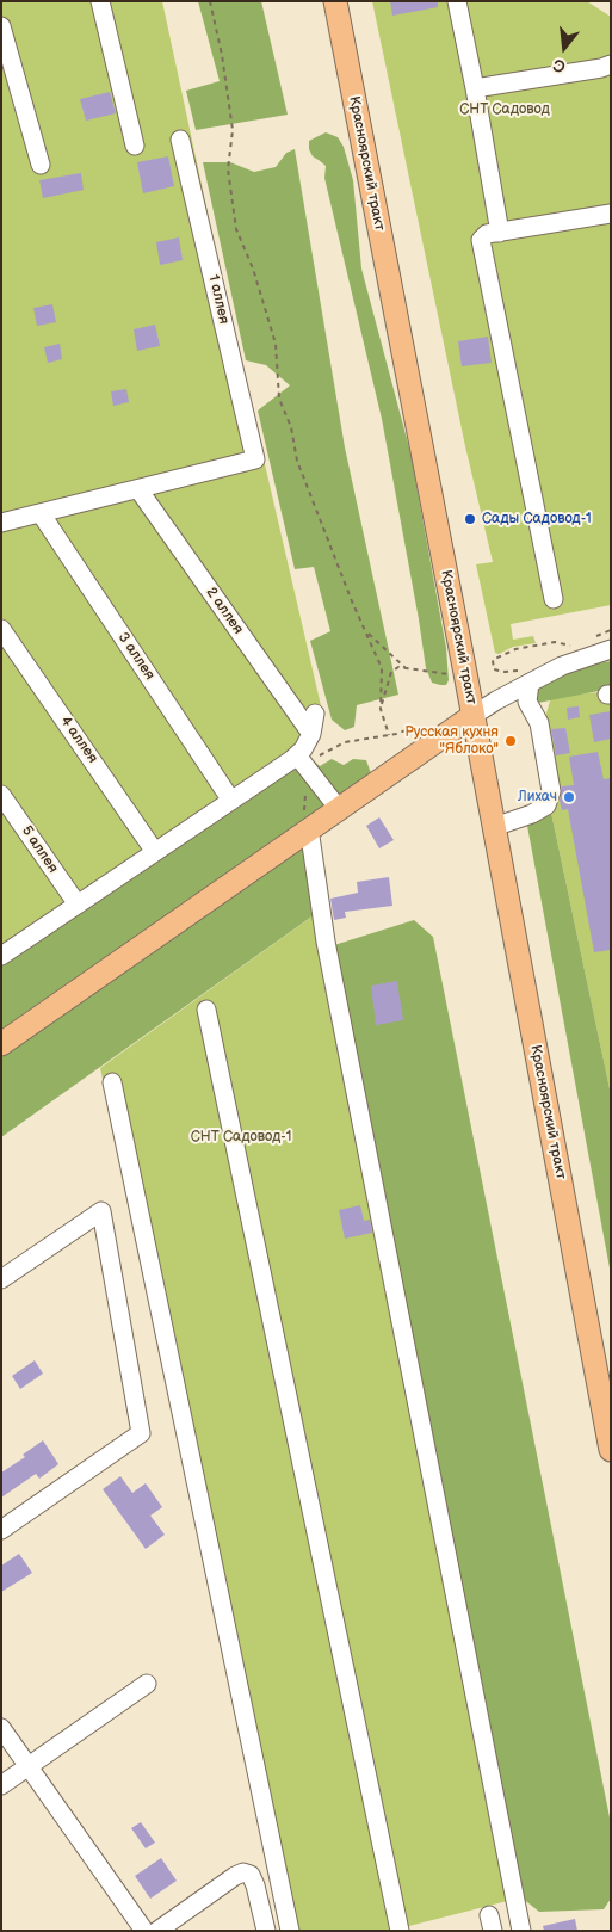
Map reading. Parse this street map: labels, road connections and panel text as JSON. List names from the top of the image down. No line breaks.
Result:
{"streets":{"main road":["Красноярский тракт"],"street":["1 аллея","2 аллея","3 аллея","4 аллея","5 аллея"]},"crossings":[["1 аллея","2 аллея"]],"parks":["СНТ Садовод","СНТ Садовод-1"],"places":["Сады Садовод-1","Русская кухня \"Яблоко\"","Лихач"],"north":"bottom"}
